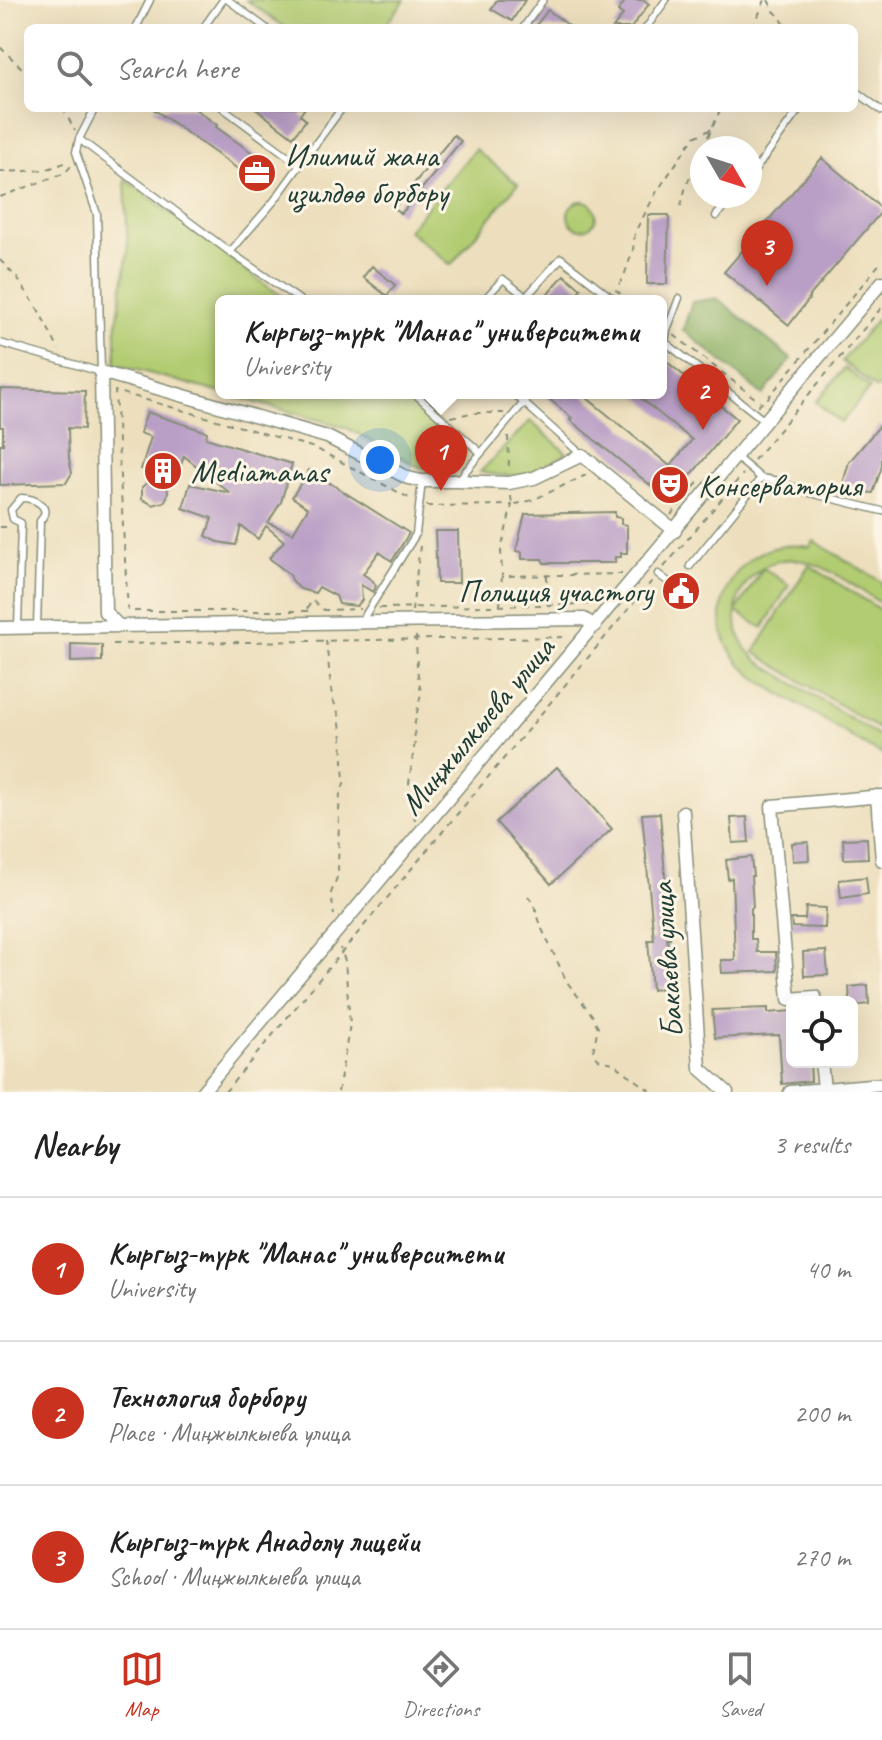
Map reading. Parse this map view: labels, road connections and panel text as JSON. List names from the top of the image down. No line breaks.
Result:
{"streets":{"street":["Миңжылкыева улица","Бакаева улица"]},"places":{"office":["Илимий жана изилдөө борбору"],"building":["Mediamanas"],"theatre":["Консерватория"],"public building":["Полиция участогу"]},"north":"bottom right","page":{"search":"Search here","pins":["3","2","1"],"popup":["Кыргыз-түрк \"Манас\" университети","University"],"heading":["Nearby","3 results"],"list":[{"mark":"1","name":"Кыргыз-түрк \"Манас\" университети","note":"University","value":"40 m"},{"mark":"2","name":"Технология борбору","note":"Place · Миңжылкыева улица","value":"200 m"},{"mark":"3","name":"Кыргыз-түрк Анадолу лицейи","note":"School · Миңжылкыева улица","value":"270 m"}],"nav":["Map","Directions","Saved"]}}
